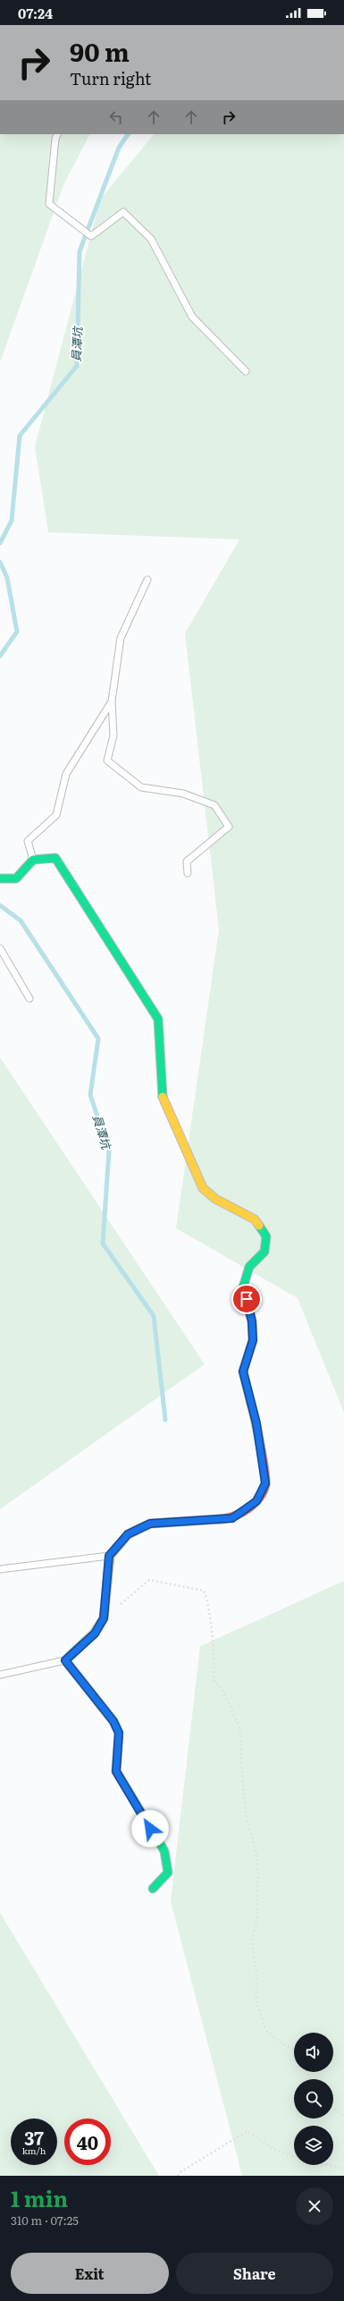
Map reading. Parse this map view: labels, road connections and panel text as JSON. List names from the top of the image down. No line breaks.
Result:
{"water":["員潭坑"],"page":{"status":"07:24","turn":["90 m","Turn right"],"speed":"37 km/h","limit":"40","heading":["1 min","310 m · 07:25"],"buttons":["Exit","Share"]}}
